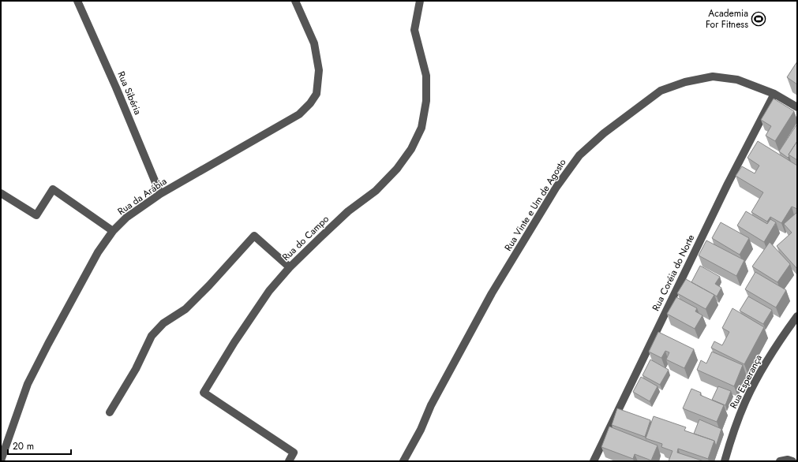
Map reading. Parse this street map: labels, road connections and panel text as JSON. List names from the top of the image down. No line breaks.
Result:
{"streets":{"street":["Rua Sibéria","Rua da Arábia","Rua Vinte e Um de Agosto","Rua do Campo","Rua Coréia do Norte","Rua Esperança"]},"crossings":[["Rua Sibéria","Rua da Arábia"],["Rua Vinte e Um de Agosto","Rua Coréia do Norte"]],"places":{"sports":["Academia For Fitness"]},"scale_bar":"20 m"}
